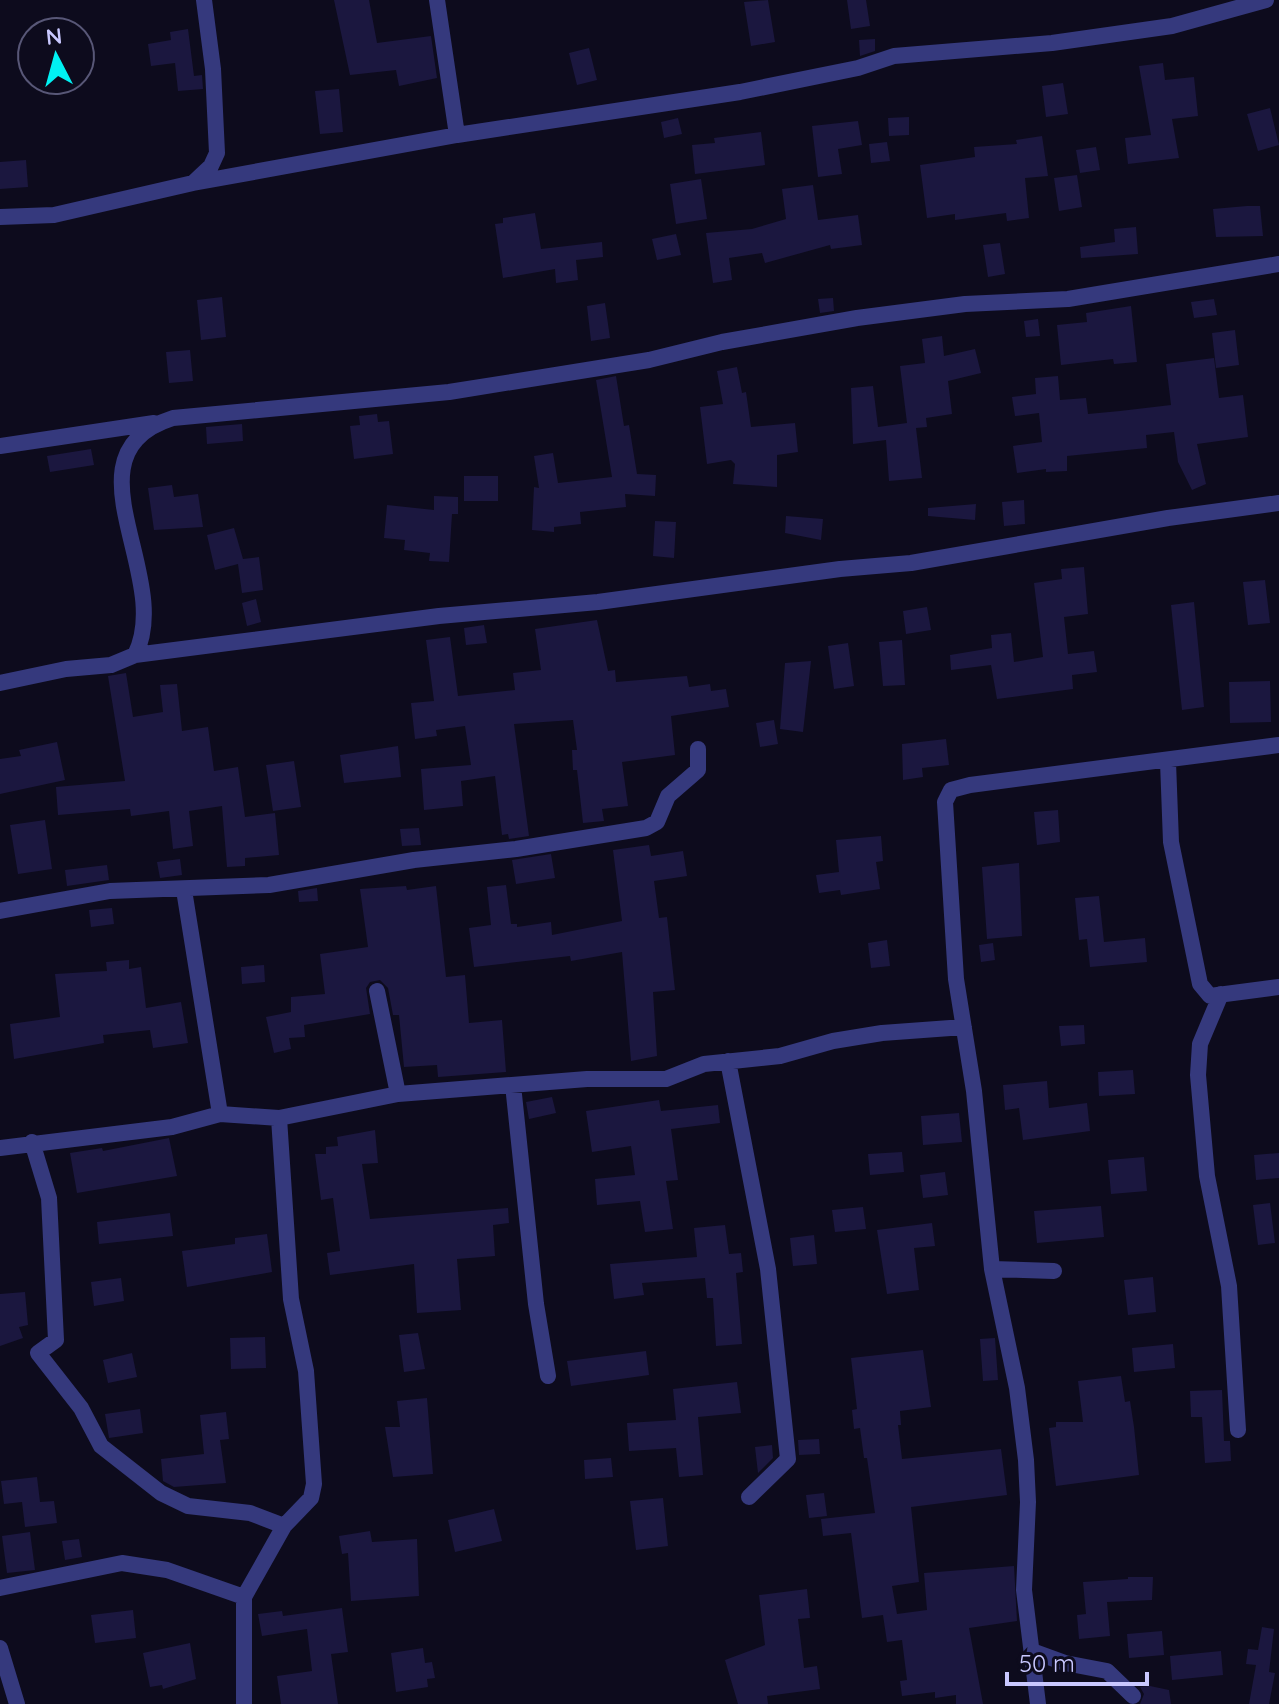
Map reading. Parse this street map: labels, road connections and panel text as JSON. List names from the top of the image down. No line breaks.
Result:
{"scale_bar":"50 m","north":"top"}
